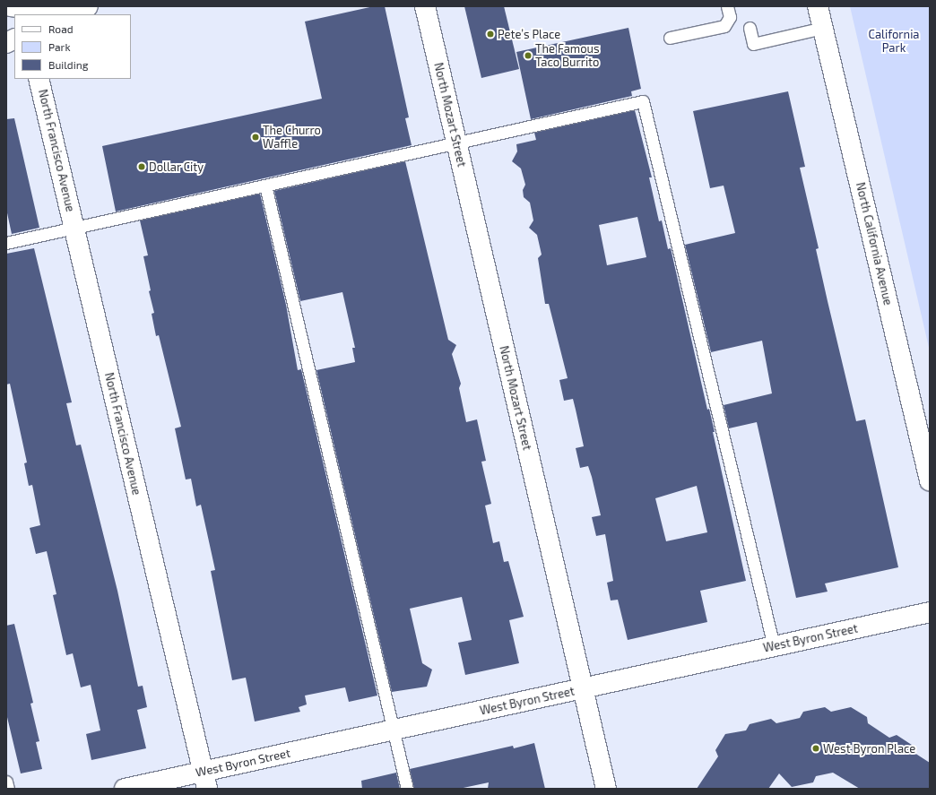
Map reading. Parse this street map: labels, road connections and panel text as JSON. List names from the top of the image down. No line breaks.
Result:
{"streets":{"street":["North Mozart Street","North Francisco Avenue","North California Avenue","West Byron Street"]},"crossings":[["North Mozart Street","West Byron Street"],["North Francisco Avenue","West Byron Street"]],"parks":["California Park"],"places":["Pete’s Place","The Famous Taco Burrito","The Churro Waffle","Dollar City","West Byron Place"],"legend":["Road","Park","Building"]}
